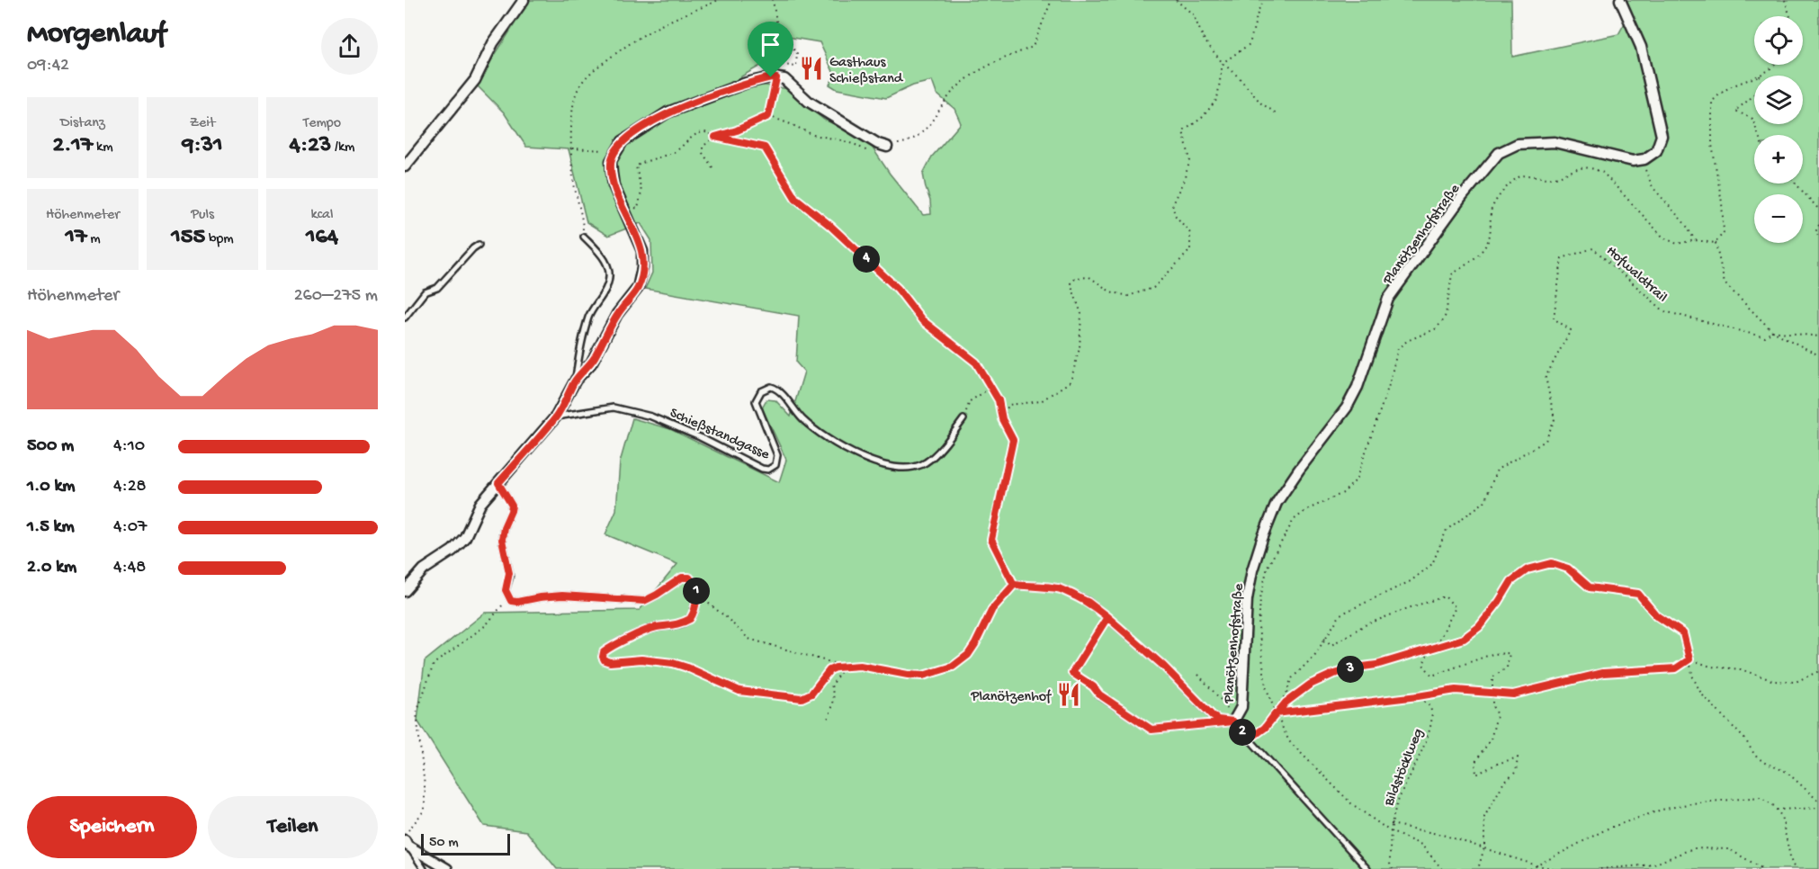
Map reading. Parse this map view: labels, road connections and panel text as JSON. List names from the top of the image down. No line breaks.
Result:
{"streets":{"street":["Planötzenhofstraße"],"lane":["Schießstandgasse"],"path":["Hofwaldtrail","Bildstöcklweg"]},"places":{"restaurant":["Gasthaus Schießstand","Planötzenhof"]},"scale_bar":"50 m","page":{"heading":["Morgenlauf","09:42"],"map_buttons":["+","−"],"stats":[["Distanz","2.17 km"],["Zeit","9:31"],["Tempo","4:23 /km"],["Höhenmeter","17 m"],["Puls","155 bpm"],["kcal","164"]],"pins":["4","1","3","2"],"chart":["Höhenmeter","260–275 m"],"list":[{"name":"500 m","note":"4:10"},{"name":"1.0 km","note":"4:28"},{"name":"1.5 km","note":"4:07"},{"name":"2.0 km","note":"4:48"}],"buttons":["Speichern","Teilen"],"scale":"50 m"}}
